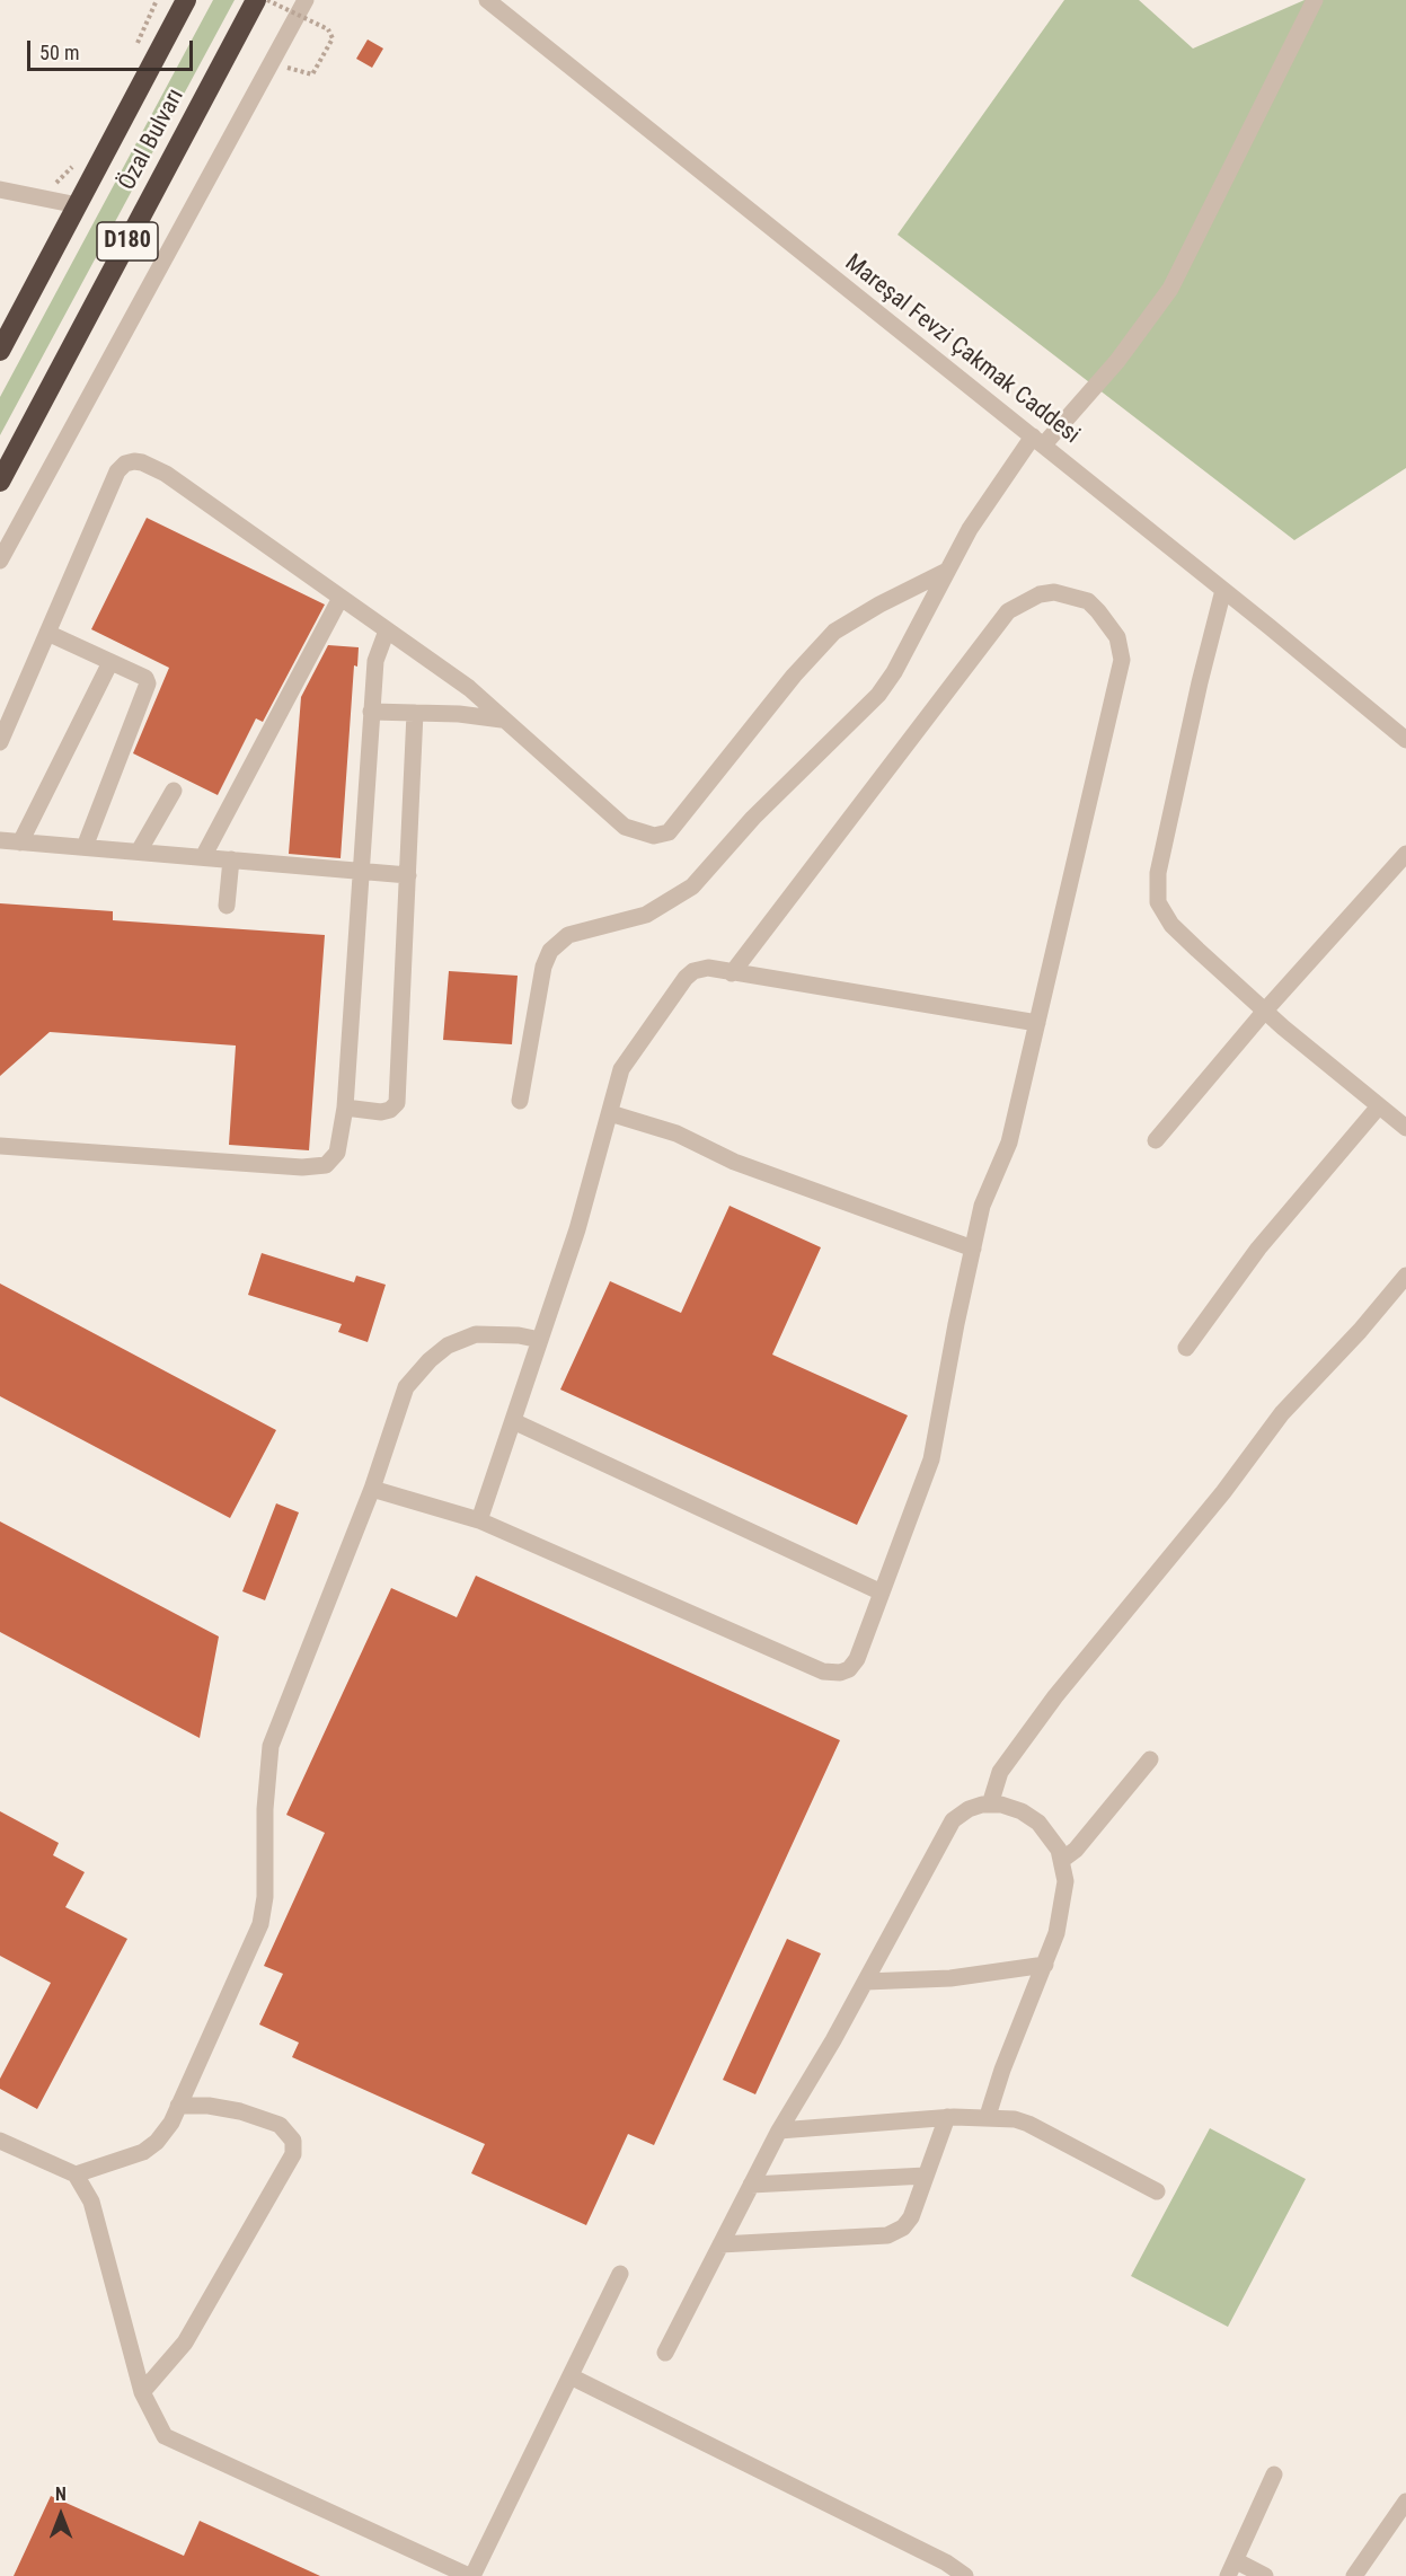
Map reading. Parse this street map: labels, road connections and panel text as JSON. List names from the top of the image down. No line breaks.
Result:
{"streets":{"highway":["Özal Bulvarı","D180"],"street":["Mareşal Fevzi Çakmak Caddesi"]},"scale_bar":"50 m","north":"top"}
